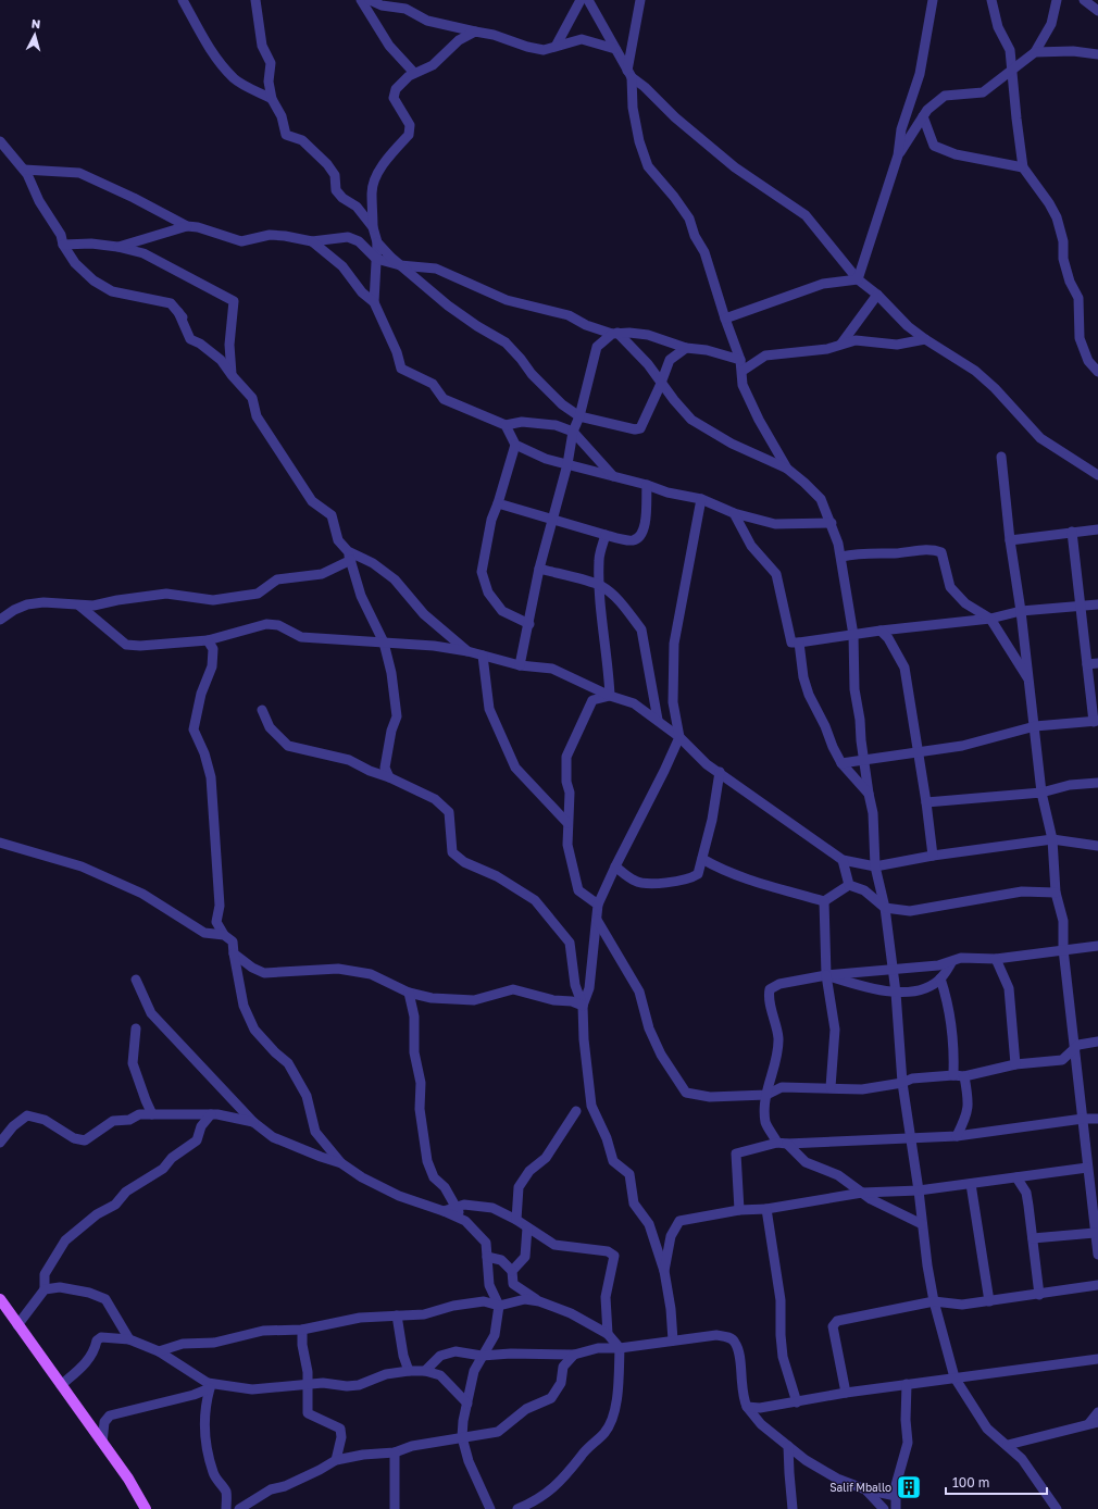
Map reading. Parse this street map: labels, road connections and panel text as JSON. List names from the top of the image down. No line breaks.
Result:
{"places":{"building":["Salif Mballo"]},"scale_bar":"100 m","north":"top"}
